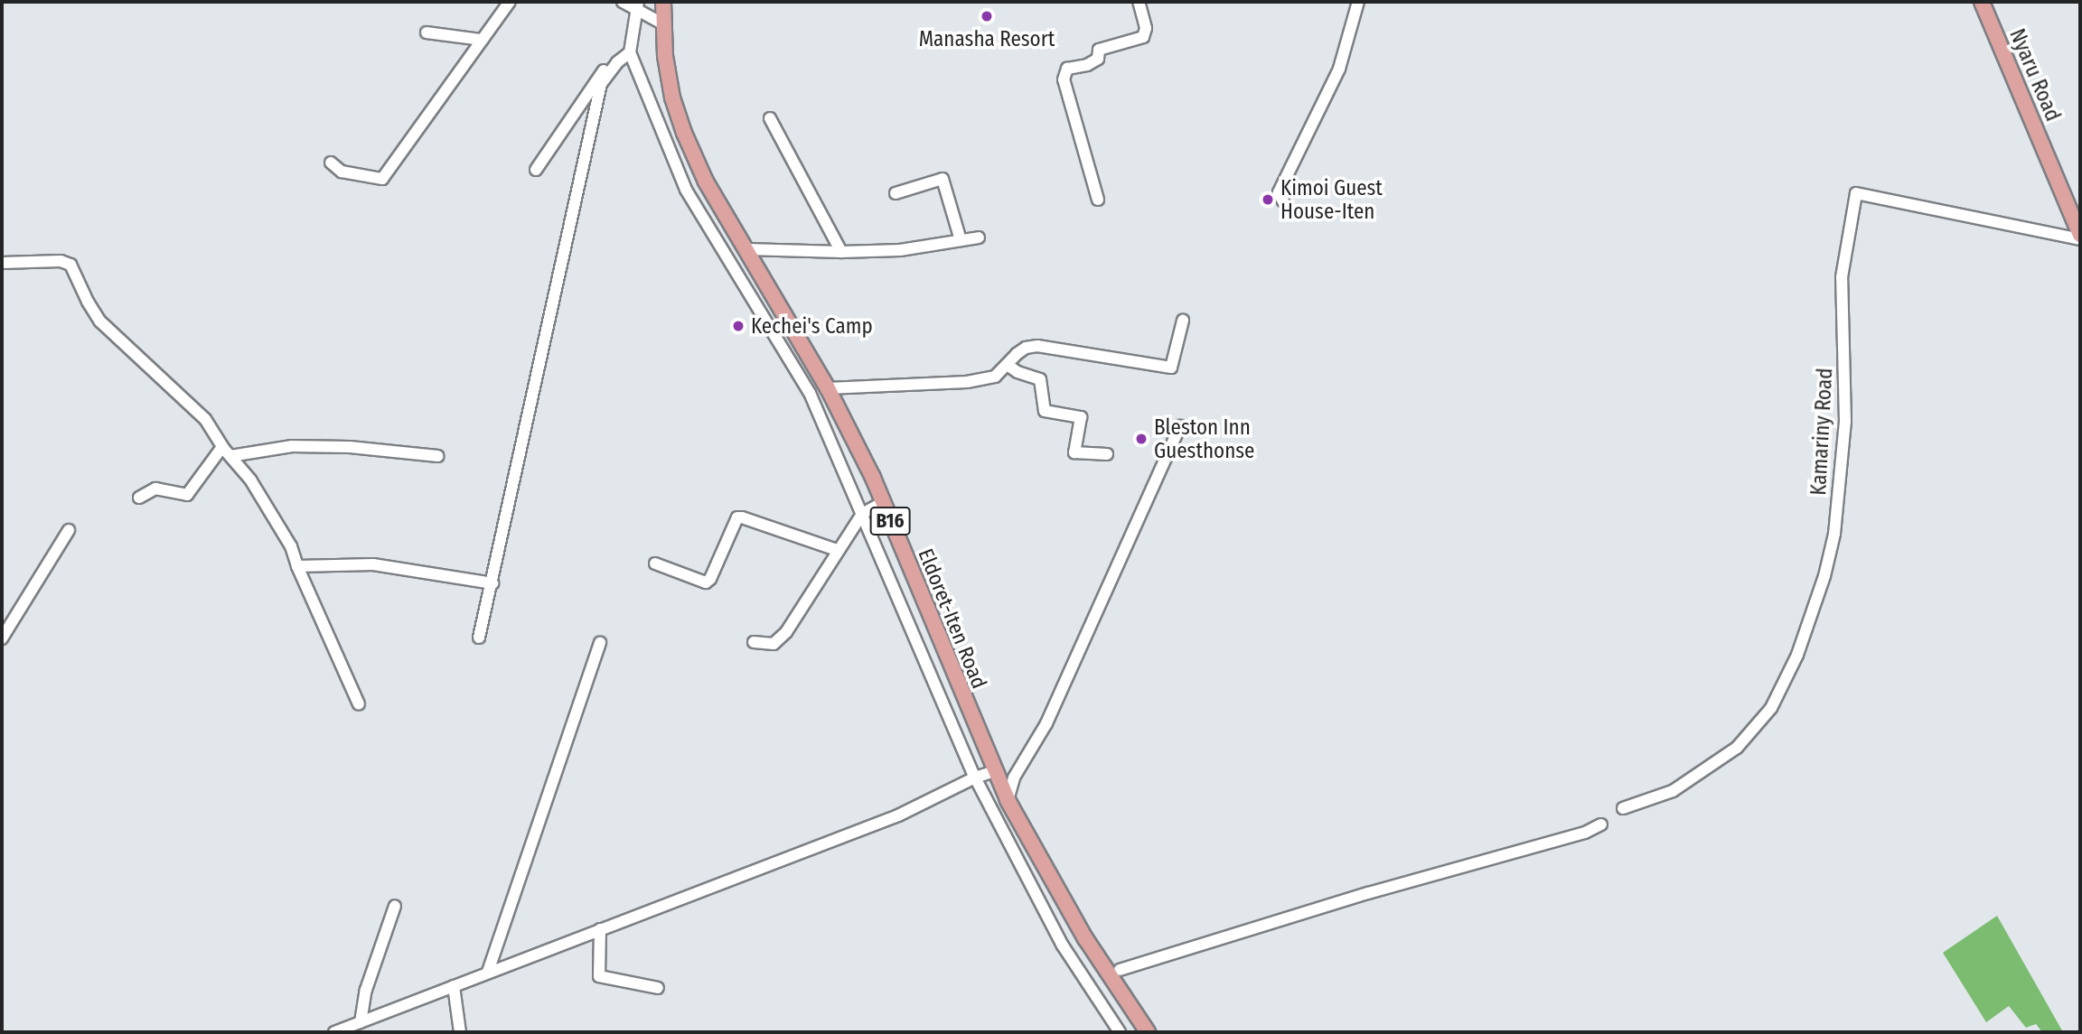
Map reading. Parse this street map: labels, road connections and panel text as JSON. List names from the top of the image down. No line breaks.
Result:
{"streets":{"main road":["Nyaru Road","B16","Eldoret-Iten Road"],"street":["Kamariny Road"]},"crossings":[["Nyaru Road","Kamariny Road"]],"places":["Manasha Resort","Kimoi Guest House-Iten","Kechei's Camp","Bleston Inn Guesthonse"]}
